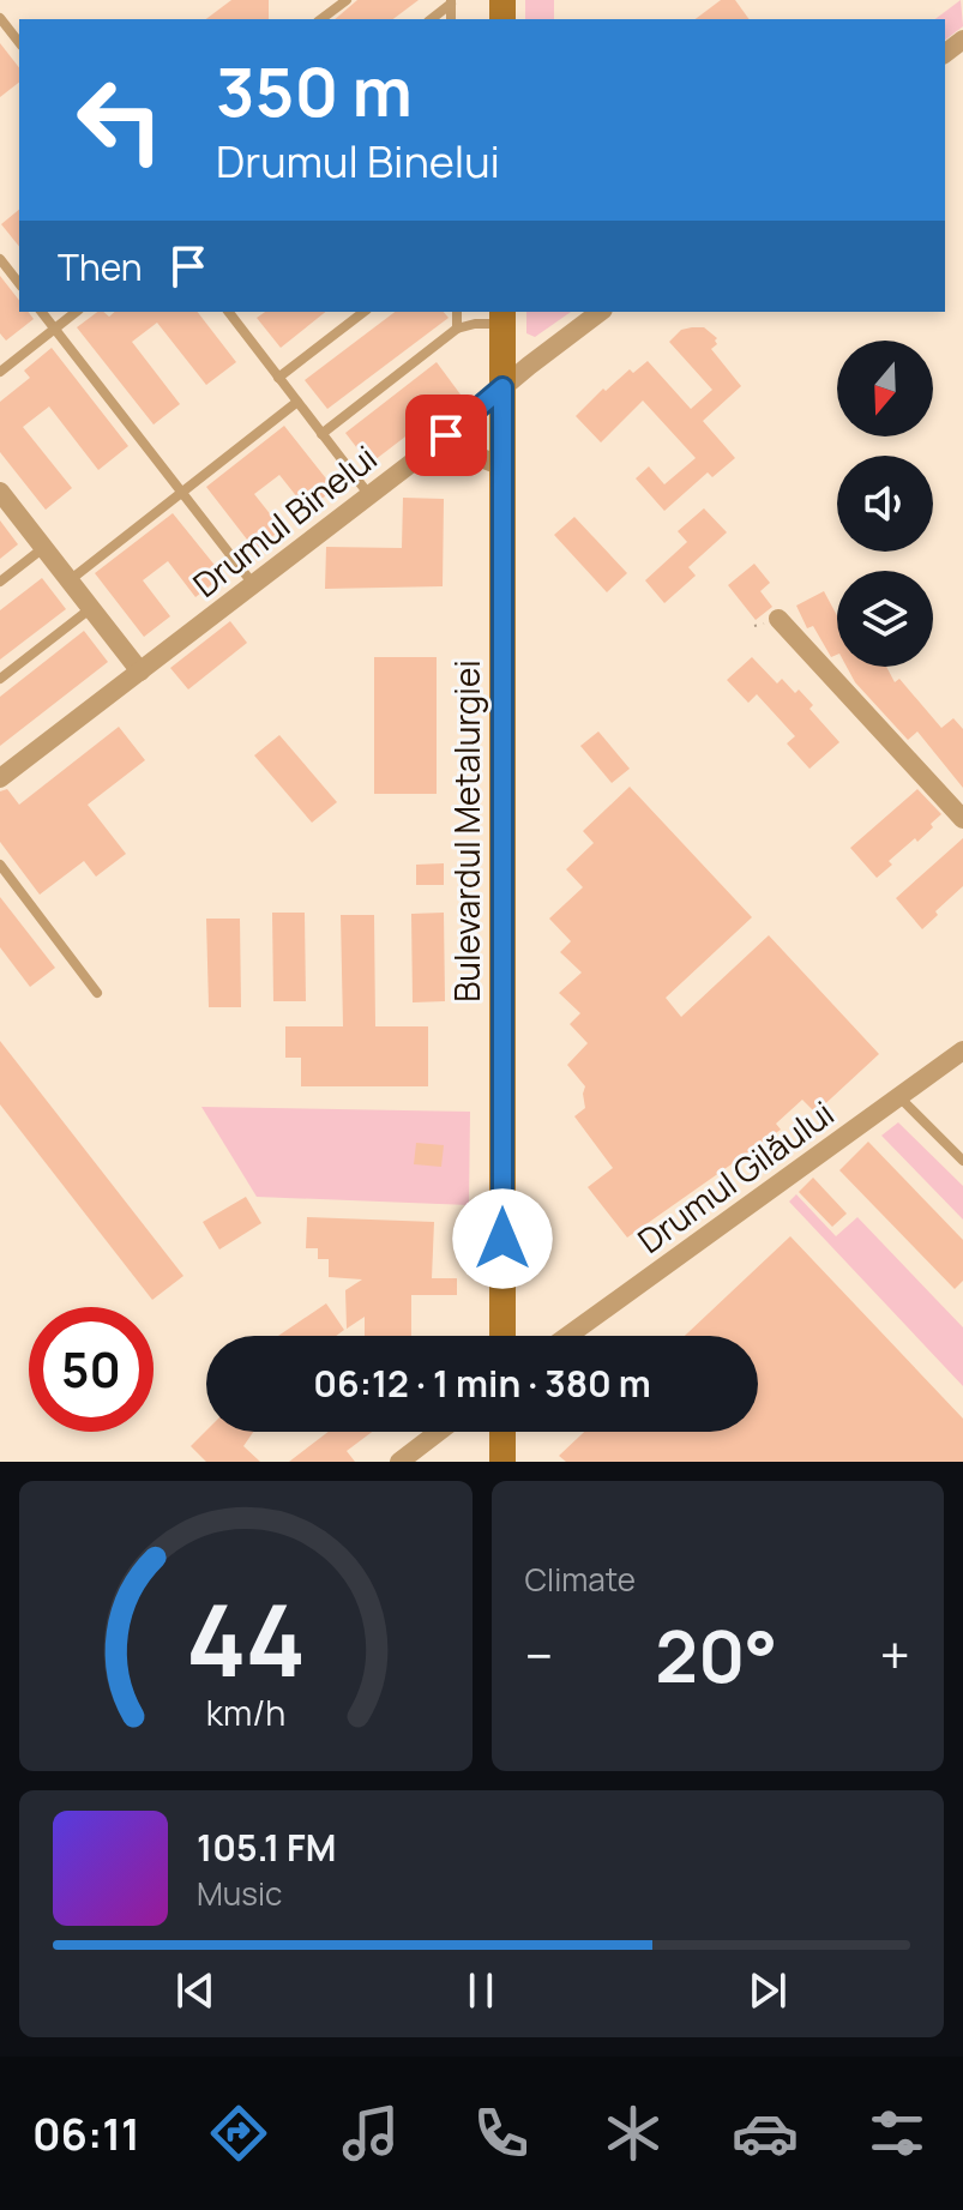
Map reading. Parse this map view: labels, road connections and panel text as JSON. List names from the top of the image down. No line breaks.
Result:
{"streets":{"main road":["Bulevardul Metalurgiei"],"street":["Drumul Binelui","Drumul Gilăului"]},"crossings":[["Drumul Binelui","Bulevardul Metalurgiei"]],"north":"bottom","page":{"turn":["350 m","Drumul Binelui"],"then":"Then","limit":"50","trip":"06:12 · 1 min · 380 m","tile":"Climate","heat":["−","20°","+"],"song":["105.1 FM","Music"],"tabs":"06:11","gauge":["44","km/h"]}}
